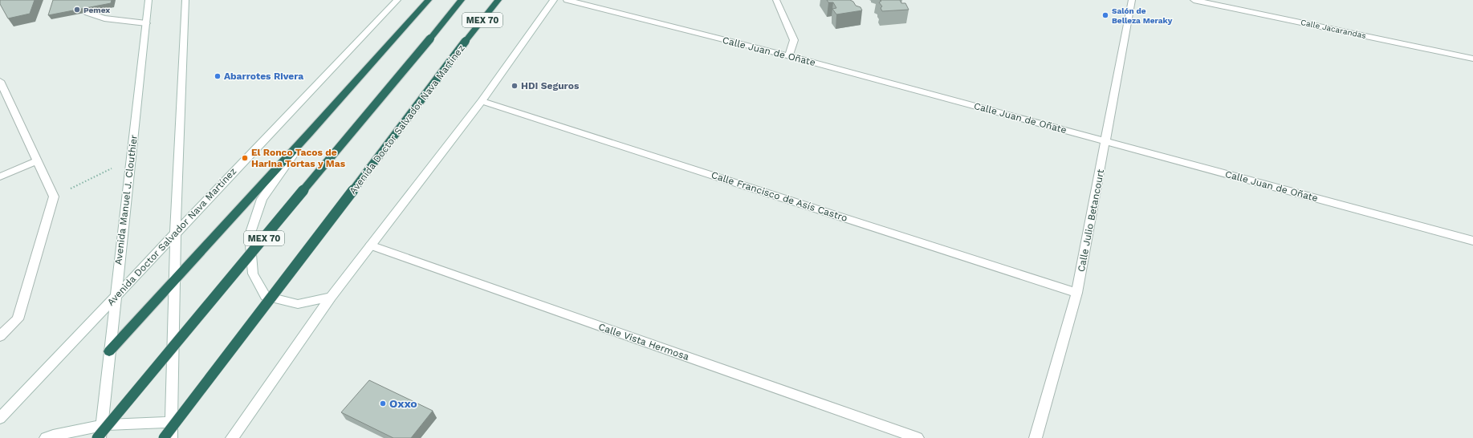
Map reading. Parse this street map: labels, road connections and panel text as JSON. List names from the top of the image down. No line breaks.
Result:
{"streets":{"highway":["MEX 70","Avenida Doctor Salvador Nava Martínez"],"street":["Calle Jacarandas","Calle Juan de Oñate","Calle Francisco de Asís Castro","Avenida Manuel J. Clouthier","Calle Julio Betancourt","Calle Vista Hermosa"]},"crossings":[["Calle Juan de Oñate","Calle Julio Betancourt"],["Avenida Doctor Salvador Nava Martínez","Avenida Manuel J. Clouthier"],["Calle Francisco de Asís Castro","Calle Julio Betancourt"]],"places":["Pemex","Salón de Belleza Meraky","Abarrotes Rivera","HDI Seguros","El Ronco Tacos de Harina Tortas y Mas","Oxxo"]}
